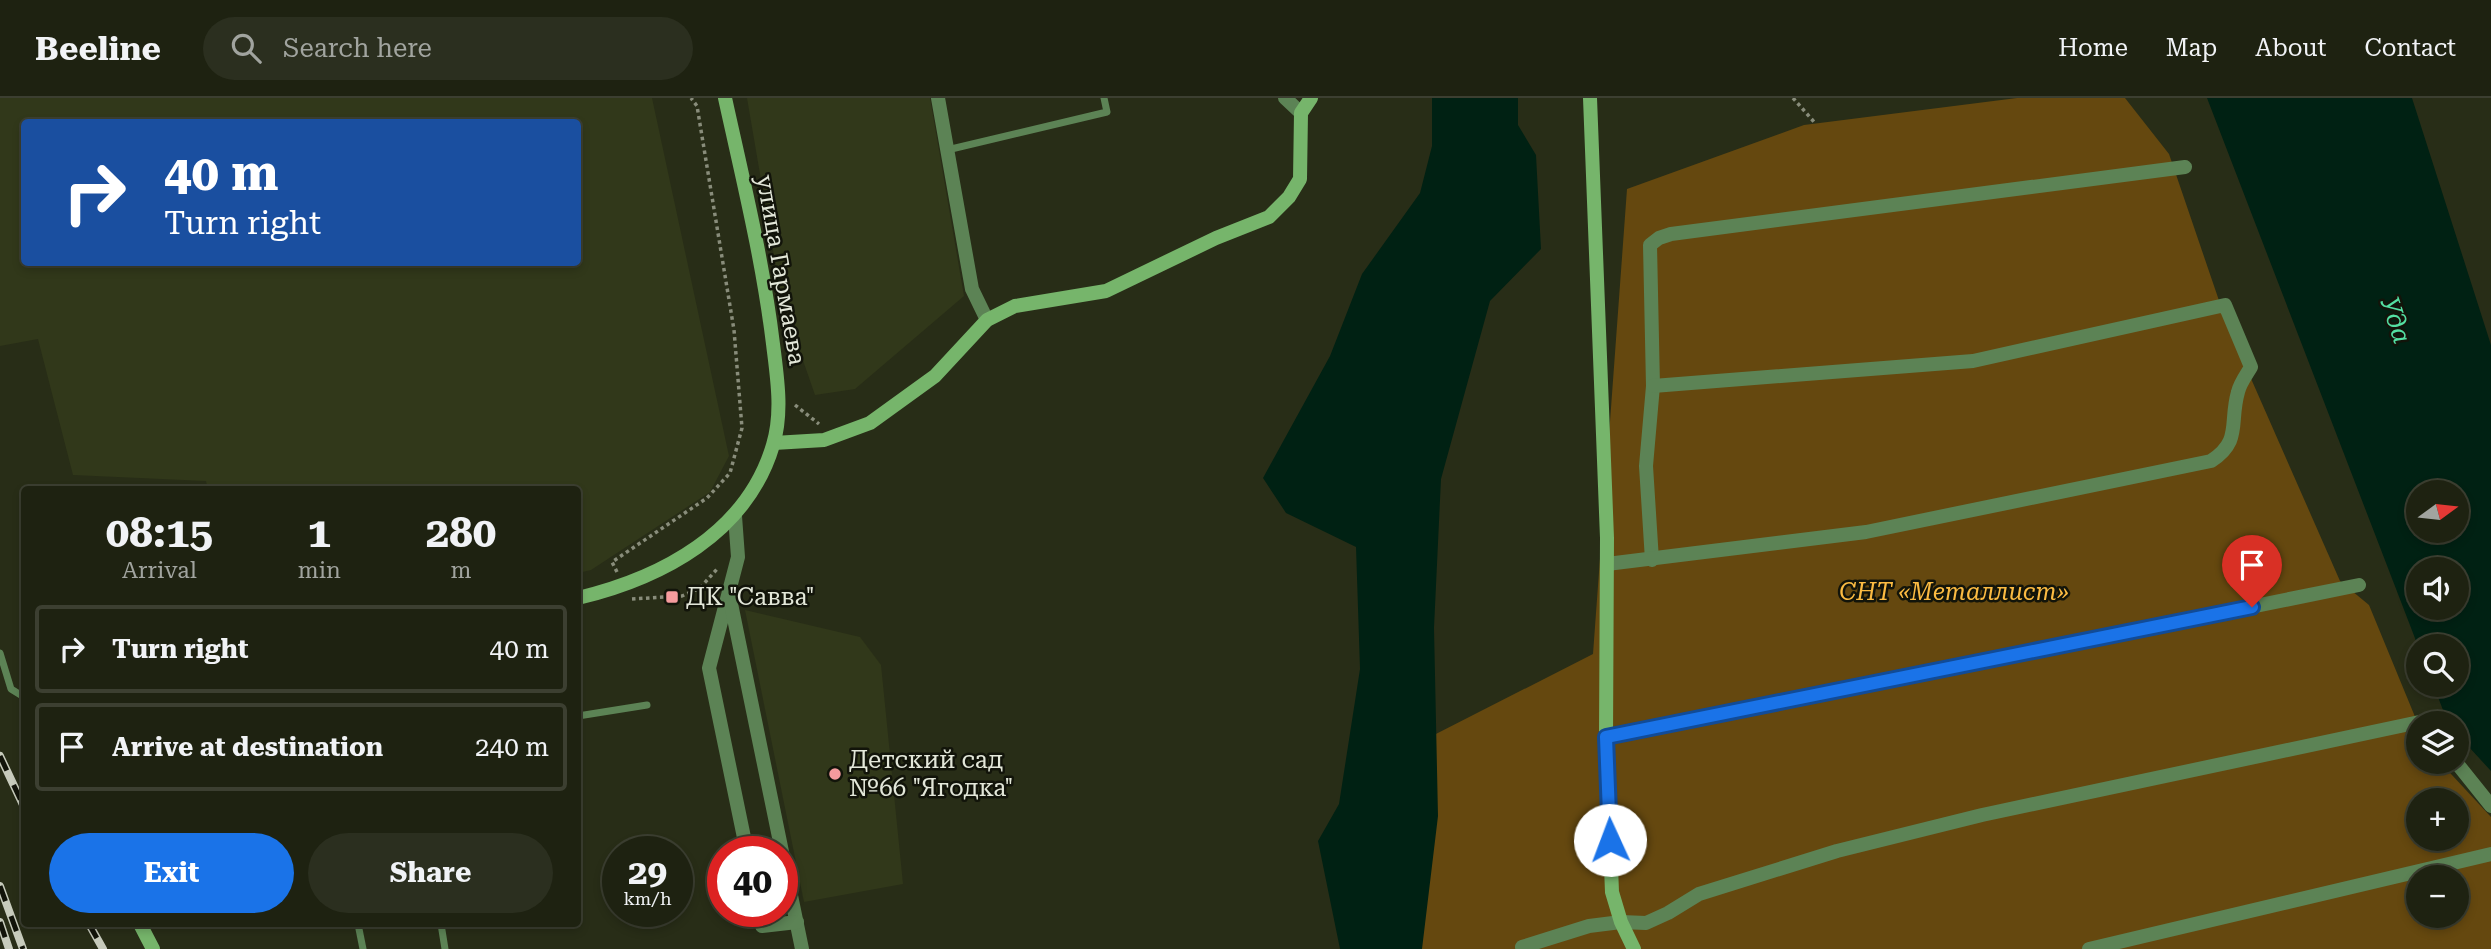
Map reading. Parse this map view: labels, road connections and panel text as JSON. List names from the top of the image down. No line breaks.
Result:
{"streets":{"street":["улица Гармаева"]},"water":["Уда"],"parks":["СНТ «Металлист»"],"places":{"transit":["ДК \"Савва\""],"other":["Детский сад №66 \"Ягодка\""]},"north":"right","page":{"header":"Beeline","search":"Search here","nav":["Home","Map","About","Contact"],"turn":["40 m","Turn right"],"map_buttons":["+","−"],"eta":["08:15","Arrival","1","min","280","m"],"list":[{"name":"Turn right","value":"40 m"},{"name":"Arrive at destination","value":"240 m"}],"buttons":["Exit","Share"],"speed":"29 km/h","limit":"40"}}
